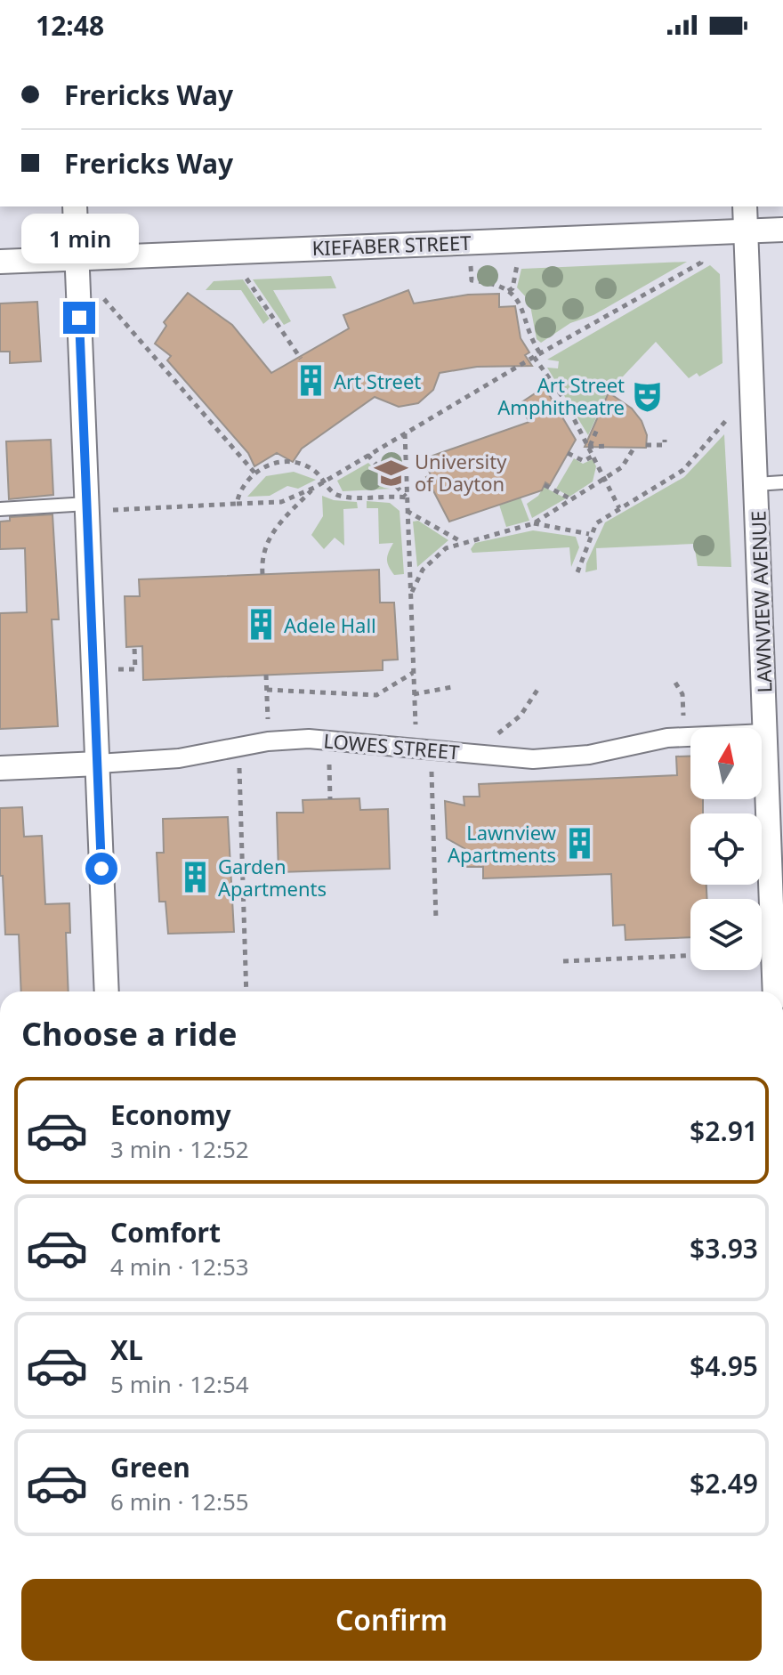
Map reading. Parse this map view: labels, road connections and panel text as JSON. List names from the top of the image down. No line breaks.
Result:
{"streets":{"street":["KIEFABER STREET","LAWNVIEW AVENUE","LOWES STREET"]},"crossings":[["KIEFABER STREET","LAWNVIEW AVENUE"],["LAWNVIEW AVENUE","LOWES STREET"]],"places":{"building":["Art Street","Adele Hall","Lawnview Apartments","Garden Apartments"],"theatre":["Art Street Amphitheatre"],"school or university":["University of Dayton"]},"north":"top","page":{"status":"12:48","banner":["Frericks Way","Frericks Way"],"bubble":"1 min","heading":"Choose a ride","list":[{"name":"Economy","note":"3 min · 12:52","value":"$2.91"},{"name":"Comfort","note":"4 min · 12:53","value":"$3.93"},{"name":"XL","note":"5 min · 12:54","value":"$4.95"},{"name":"Green","note":"6 min · 12:55","value":"$2.49"}],"buttons":"Confirm"}}
